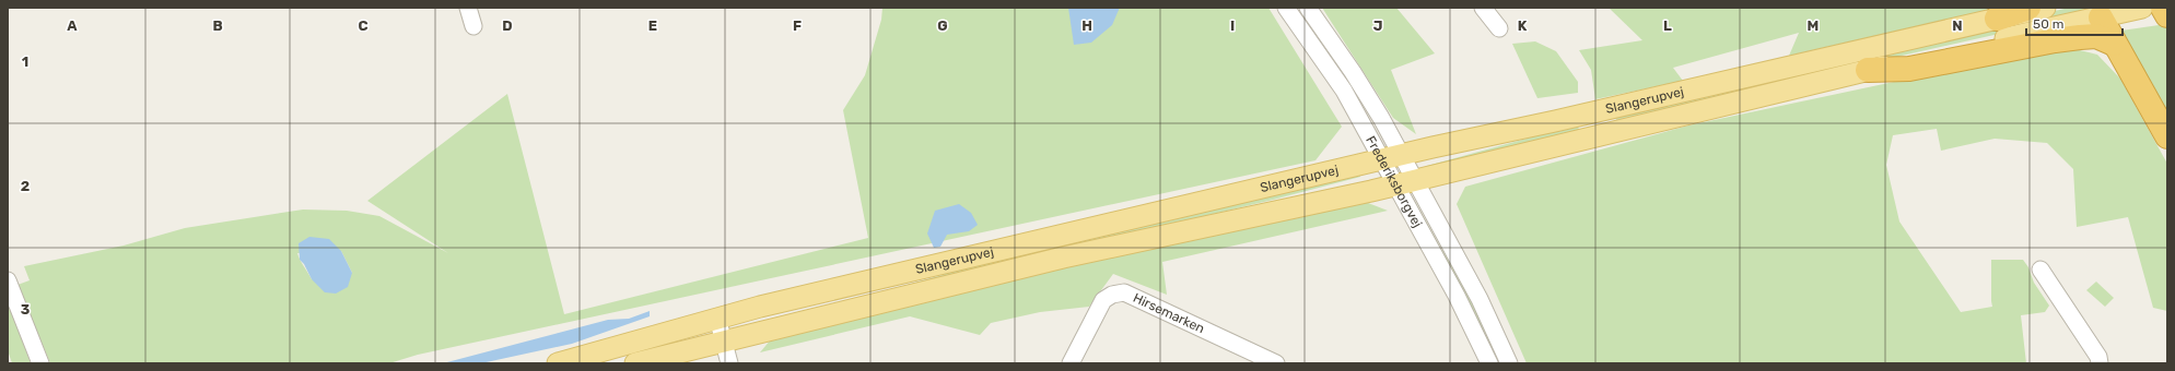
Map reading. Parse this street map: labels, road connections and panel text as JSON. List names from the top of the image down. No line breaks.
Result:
{"streets":{"main road":["Slangerupvej"],"street":["Frederiksborgvej","Hirsemarken"]},"crossings":[["Slangerupvej","Frederiksborgvej"]],"scale_bar":"50 m","grid":{"columns":["A","B","C","D","E","F","G","H","I","J","K","L","M","N"],"rows":["1","2","3"]}}
